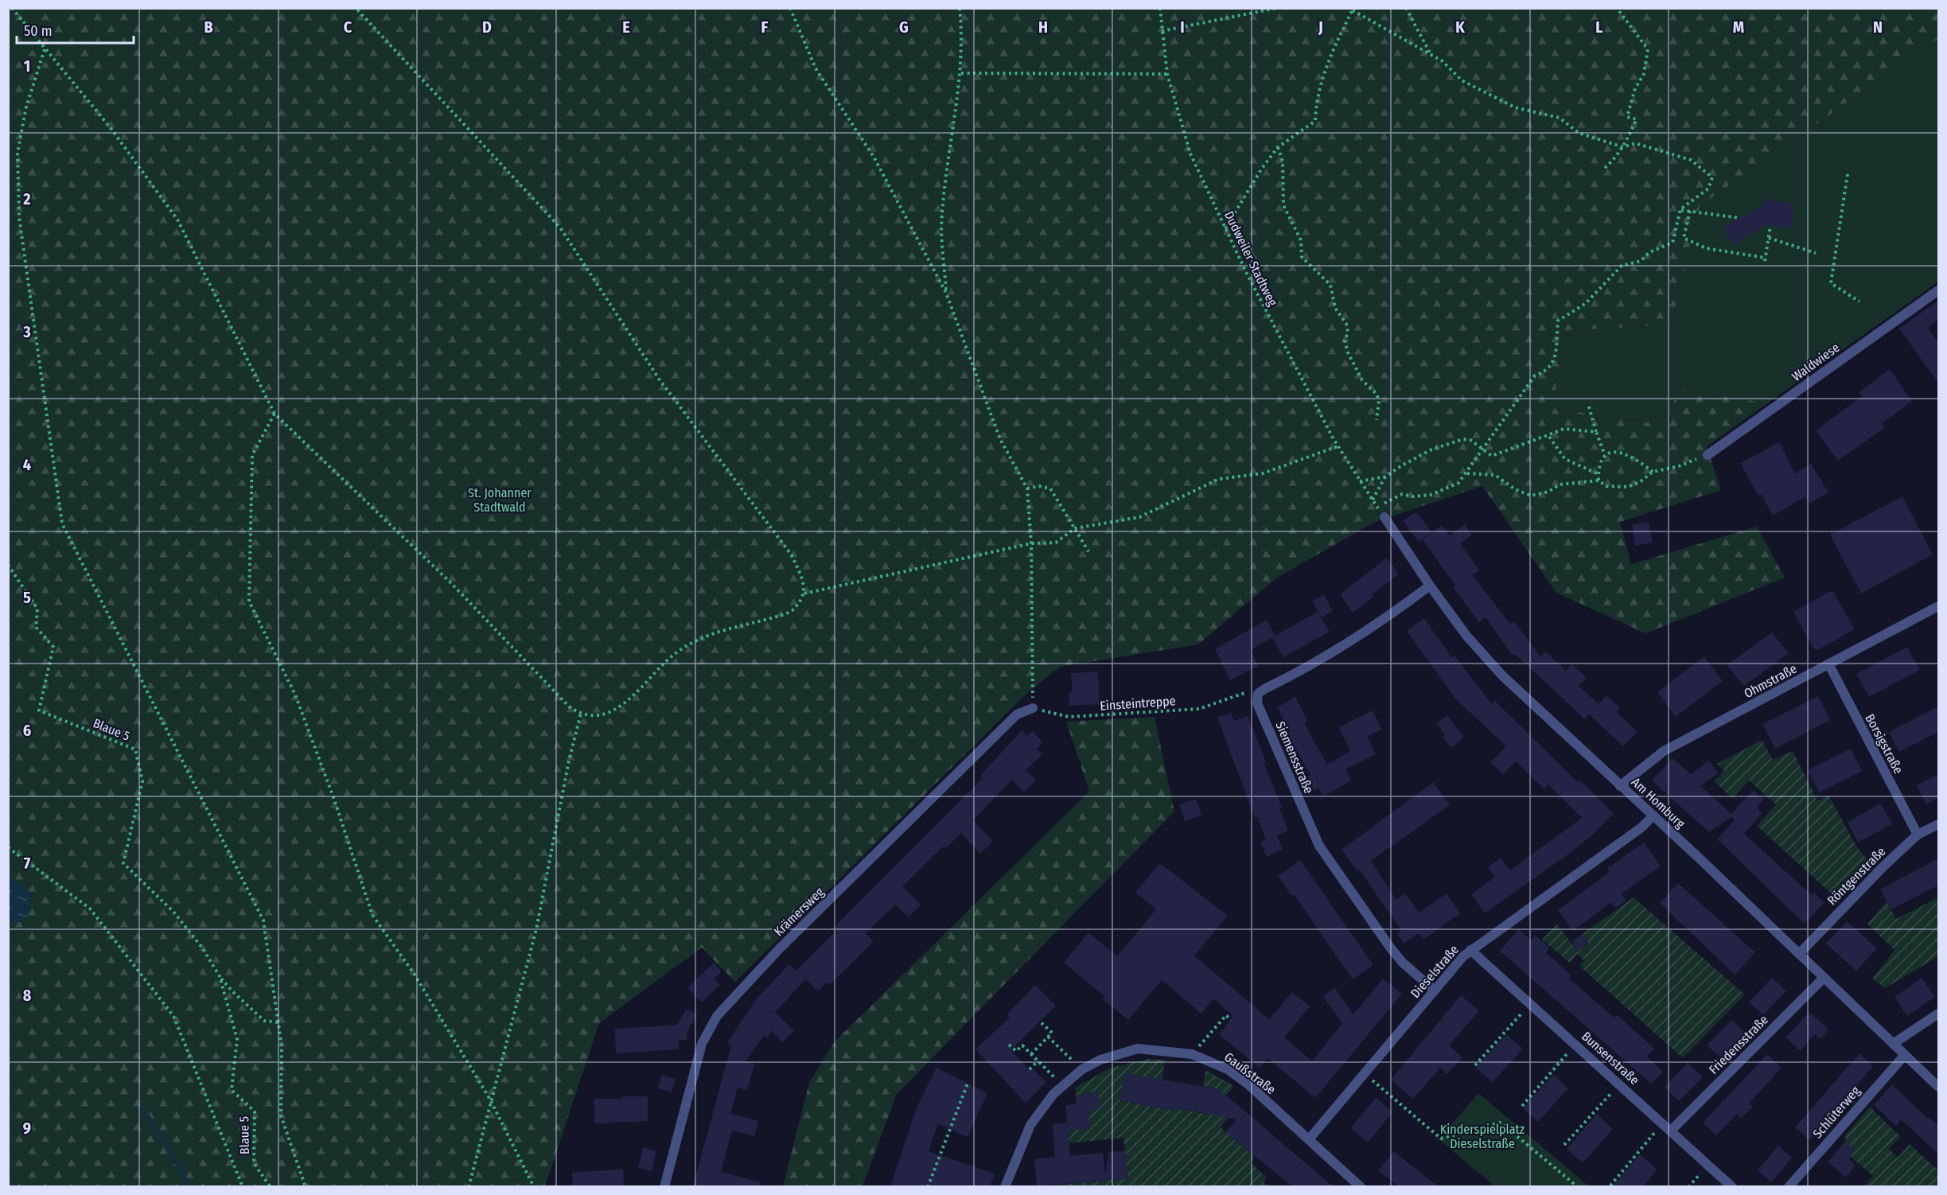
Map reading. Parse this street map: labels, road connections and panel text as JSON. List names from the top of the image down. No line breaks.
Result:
{"streets":{"street":["Waldwiese","Ohmstraße","Borsigstraße","Siemensstraße","Am Homburg","Röntgenstraße","Krämersweg","Dieselstraße","Friedensstraße","Bunsenstraße","Gaußstraße","Schlüterweg"],"path":["Dudweiler Stadtweg","Einsteintreppe","Blaue 5"]},"crossings":[["Ohmstraße","Borsigstraße"],["Ohmstraße","Am Homburg"],["Einsteintreppe","Krämersweg"],["Borsigstraße","Röntgenstraße"],["Siemensstraße","Am Homburg"],["Siemensstraße","Dieselstraße"],["Am Homburg","Röntgenstraße"],["Am Homburg","Dieselstraße"],["Am Homburg","Friedensstraße"],["Am Homburg","Schlüterweg"],["Dieselstraße","Bunsenstraße"],["Dieselstraße","Gaußstraße"],["Friedensstraße","Bunsenstraße"]],"parks":["St. Johanner Stadtwald","Kinderspielplatz Dieselstraße"],"scale_bar":"50 m","grid":{"columns":["B","C","D","E","F","G","H","I","J","K","L","M","N"],"rows":["1","2","3","4","5","6","7","8","9"]}}
